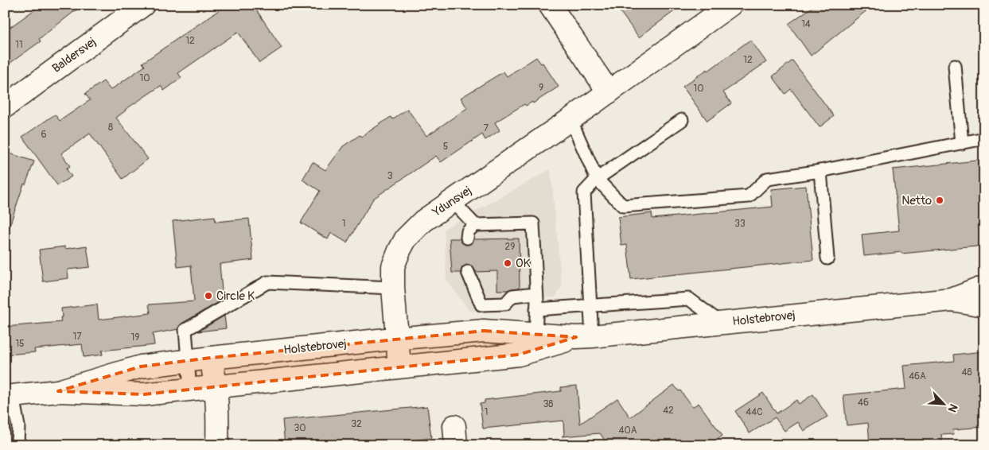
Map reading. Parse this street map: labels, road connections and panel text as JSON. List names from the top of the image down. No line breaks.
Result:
{"streets":{"main road":["Baldersvej","Ydunsvej","Holstebrovej"]},"crossings":[["Ydunsvej","Holstebrovej"]],"places":["Netto","OK","Circle K"],"house_numbers":["14","12","11","12","10","9","10","8","7","6","5","3","1","33","29","17","19","15","48","46A","46","38","42","1","44C","32","30","40A"],"north":"bottom right"}
